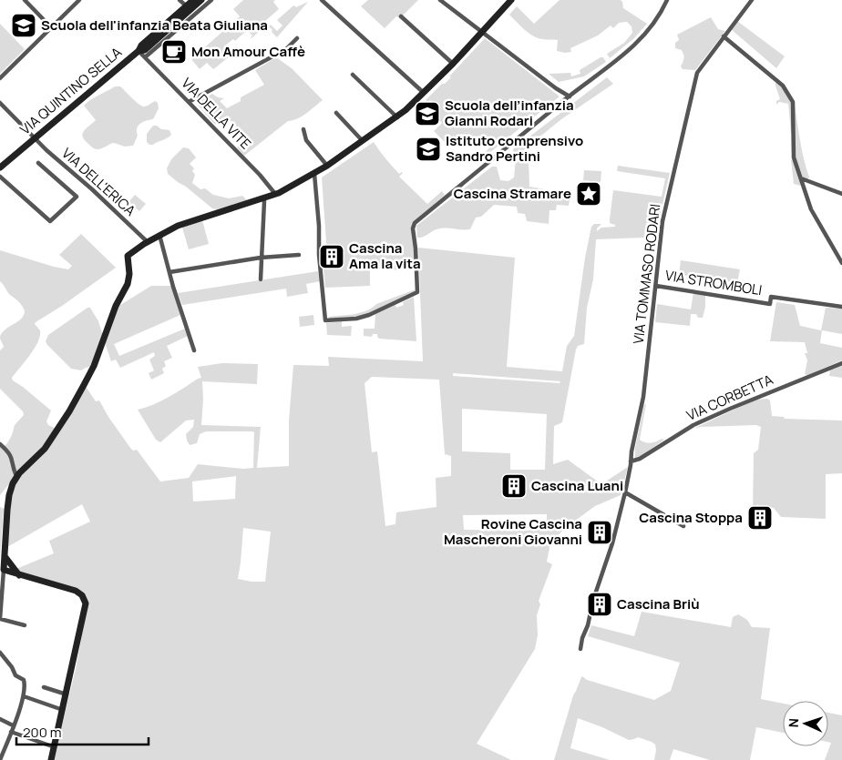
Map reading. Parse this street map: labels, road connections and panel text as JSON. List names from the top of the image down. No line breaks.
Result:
{"streets":{"street":["VIA QUINTINO SELLA","VIA DELLA VITE","VIA DELL'ERICA","VIA TOMMASO RODARI","VIA STROMBOLI","VIA CORBETTA"]},"crossings":[["VIA QUINTINO SELLA","VIA DELLA VITE"],["VIA QUINTINO SELLA","VIA DELL'ERICA"],["VIA TOMMASO RODARI","VIA STROMBOLI"],["VIA TOMMASO RODARI","VIA CORBETTA"]],"places":{"school or university":["Scuola dell'infanzia Beata Giuliana","Scuola dell’infanzia Gianni Rodari","Istituto comprensivo Sandro Pertini"],"cafe":["Mon Amour Caffè"],"place":["Cascina Stramare"],"building":["Cascina Ama la vita","Cascina Luani","Cascina Stoppa","Rovine Cascina Mascheroni Giovanni","Cascina Briù"]},"scale_bar":"200 m","north":"left"}
